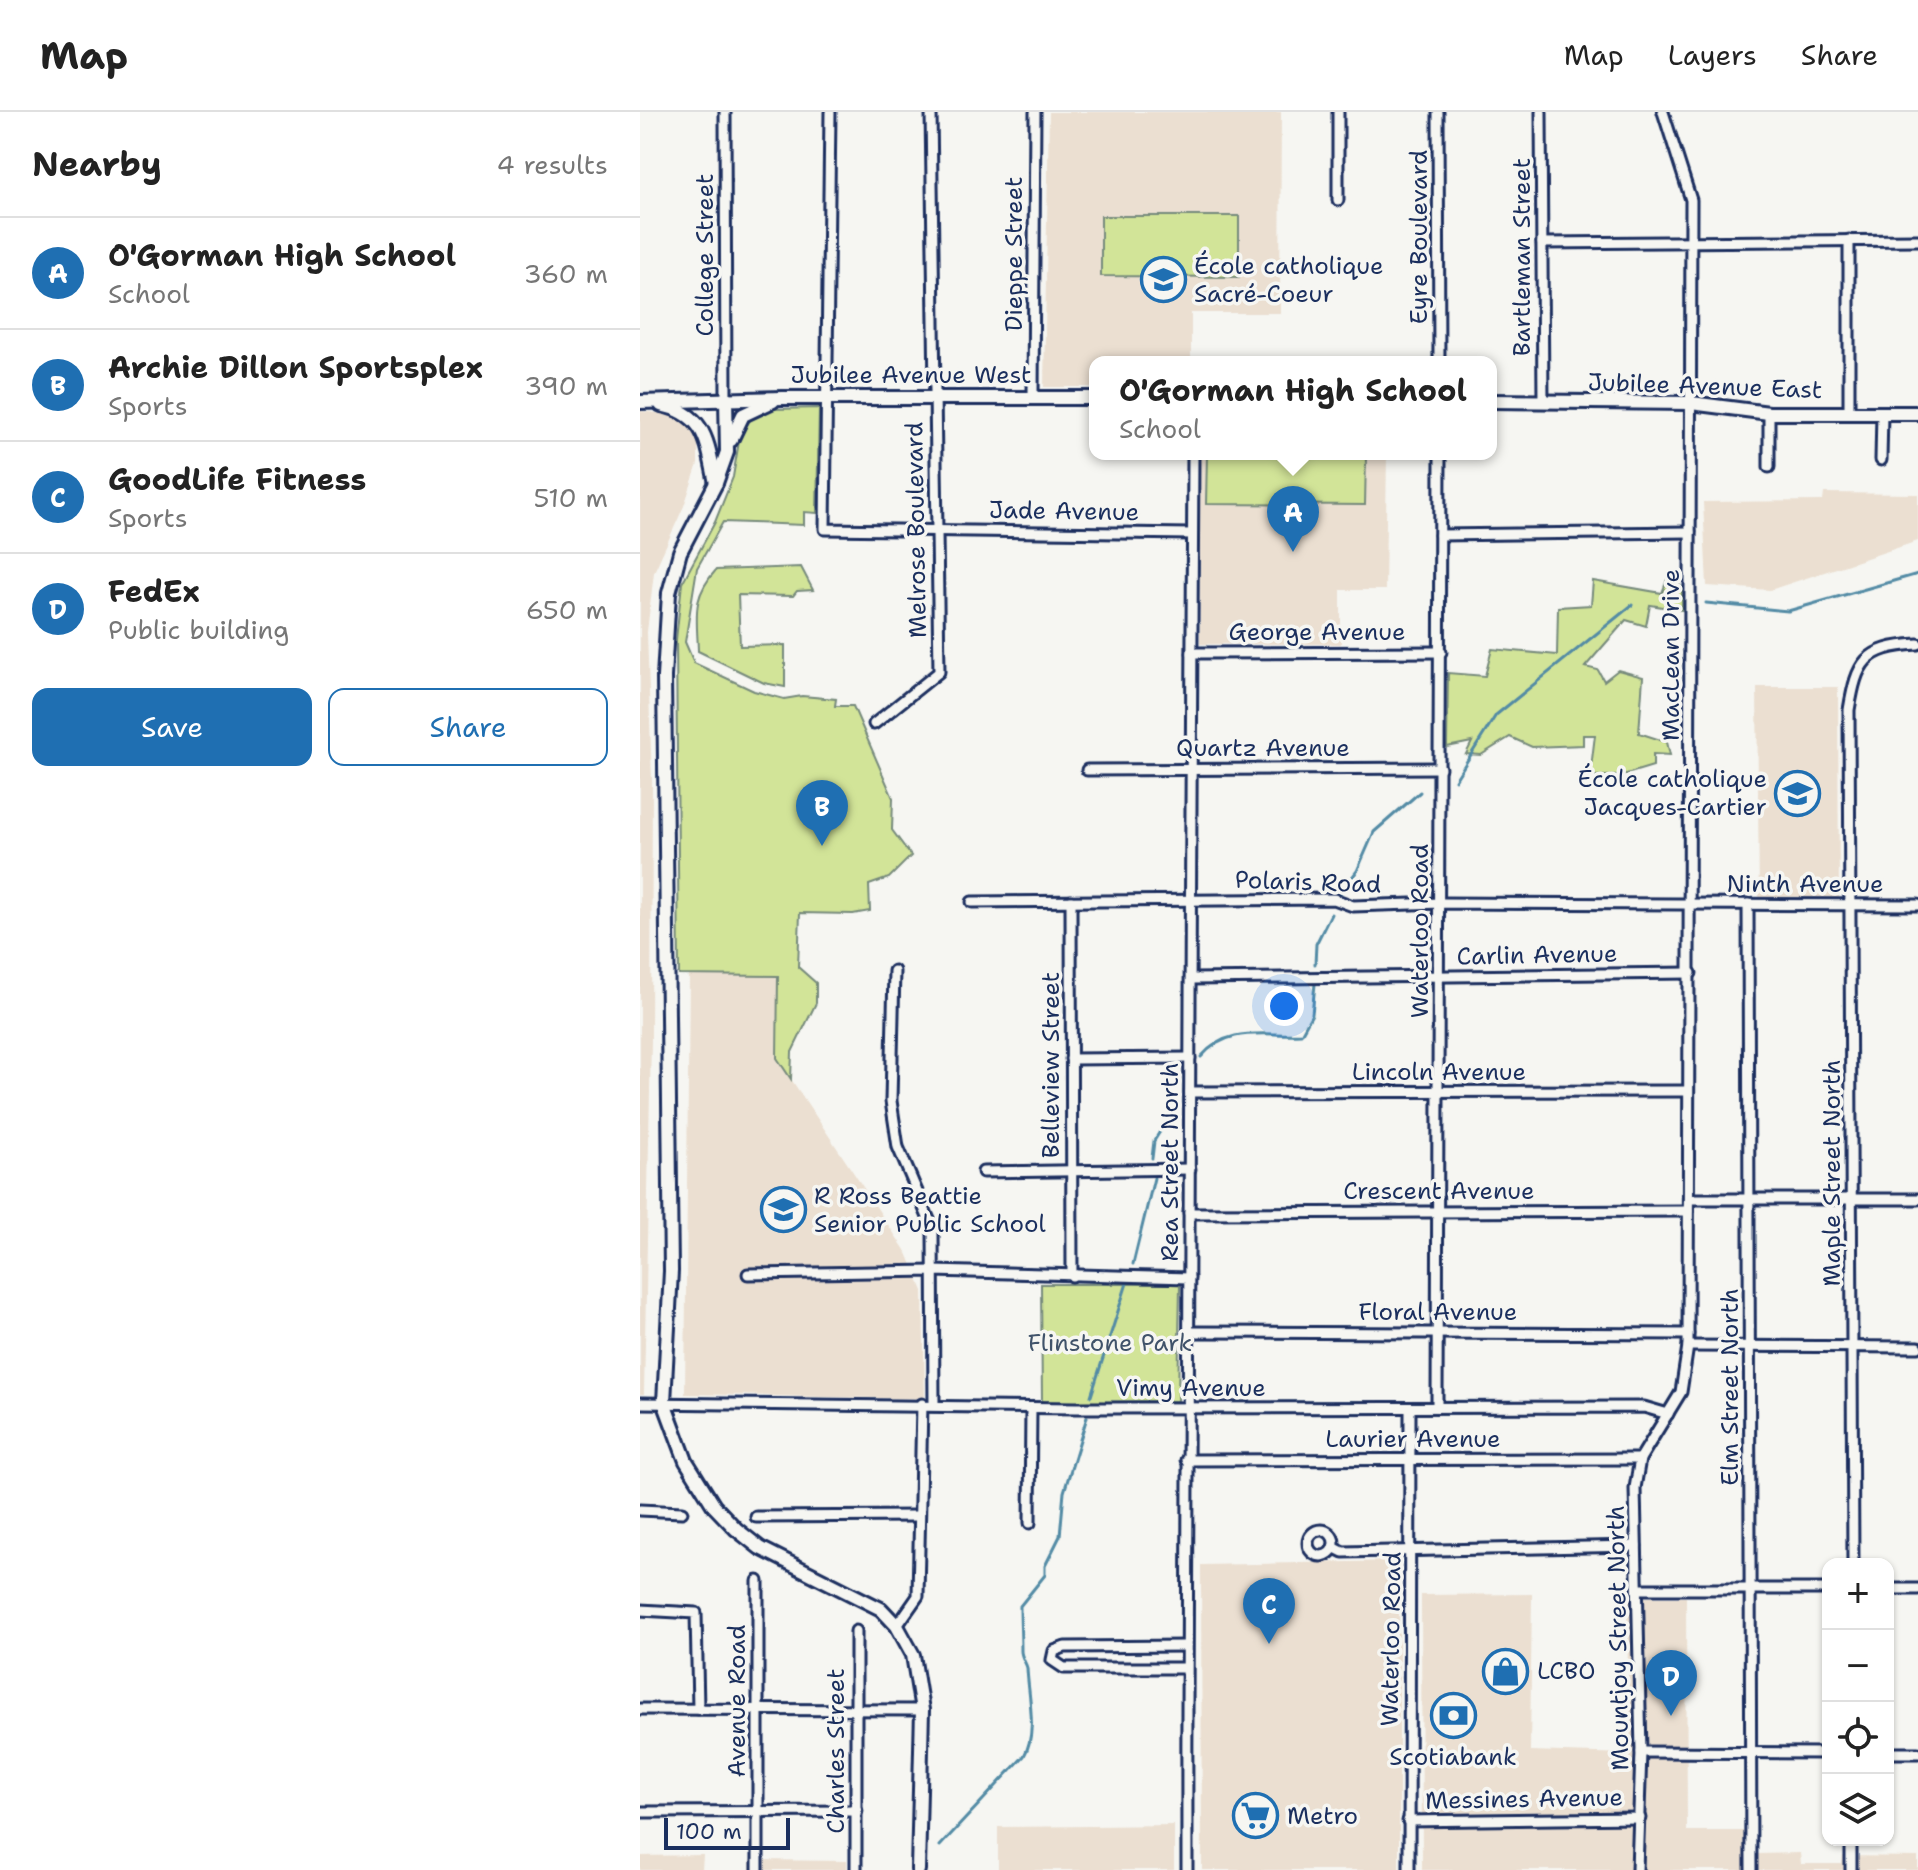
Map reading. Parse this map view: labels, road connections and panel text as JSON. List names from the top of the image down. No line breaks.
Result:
{"streets":{"main road":["Jubilee Avenue West","Jubilee Avenue East"],"street":["Eyre Boulevard","Dieppe Street","College Street","Bartleman Street","Jade Avenue","Melrose Boulevard","George Avenue","MacLean Drive","Quartz Avenue","Polaris Road","Ninth Avenue","Waterloo Road","Carlin Avenue","Belleview Street","Lincoln Avenue","Rea Street North","Maple Street North","Crescent Avenue","Floral Avenue","Elm Street North","Vimy Avenue","Laurier Avenue","Mountjoy Street North","Avenue Road","Charles Street","Messines Avenue"]},"crossings":[["Dieppe Street","Jubilee Avenue West"],["College Street","Jubilee Avenue West"],["Bartleman Street","Jubilee Avenue East"],["Jubilee Avenue West","Jade Avenue"],["Jubilee Avenue West","Melrose Boulevard"],["Jubilee Avenue East","MacLean Drive"],["Jade Avenue","Melrose Boulevard"],["Jade Avenue","Rea Street North"],["George Avenue","Waterloo Road"],["George Avenue","Rea Street North"],["MacLean Drive","Polaris Road"],["MacLean Drive","Ninth Avenue"],["MacLean Drive","Carlin Avenue"],["MacLean Drive","Lincoln Avenue"],["MacLean Drive","Crescent Avenue"],["MacLean Drive","Floral Avenue"],["Quartz Avenue","Waterloo Road"],["Quartz Avenue","Rea Street North"],["Polaris Road","Ninth Avenue"],["Polaris Road","Waterloo Road"],["Polaris Road","Belleview Street"],["Polaris Road","Rea Street North"],["Ninth Avenue","Maple Street North"],["Ninth Avenue","Elm Street North"],["Waterloo Road","Carlin Avenue"],["Waterloo Road","Lincoln Avenue"],["Waterloo Road","Crescent Avenue"],["Waterloo Road","Floral Avenue"],["Waterloo Road","Vimy Avenue"],["Waterloo Road","Laurier Avenue"],["Waterloo Road","Messines Avenue"],["Carlin Avenue","Rea Street North"],["Lincoln Avenue","Rea Street North"],["Rea Street North","Crescent Avenue"],["Rea Street North","Floral Avenue"],["Rea Street North","Vimy Avenue"],["Rea Street North","Laurier Avenue"],["Vimy Avenue","Mountjoy Street North"],["Laurier Avenue","Mountjoy Street North"],["Mountjoy Street North","Messines Avenue"]],"parks":["Flinstone Park"],"places":{"school or university":["École catholique Sacré-Coeur","École catholique Jacques-Cartier","R Ross Beattie Senior Public School"],"shop":["LCBO"],"bank":["Scotiabank"],"supermarket":["Metro"]},"scale_bar":"100 m","page":{"header":"Map","nav":["Map","Layers","Share"],"heading":["Nearby","4 results"],"list":[{"mark":"A","name":"O'Gorman High School","note":"School","value":"360 m"},{"mark":"B","name":"Archie Dillon Sportsplex","note":"Sports","value":"390 m"},{"mark":"C","name":"GoodLife Fitness","note":"Sports","value":"510 m"},{"mark":"D","name":"FedEx","note":"Public building","value":"650 m"}],"popup":["O'Gorman High School","School"],"pins":["A","B","C","D"],"buttons":["Save","Share"],"map_buttons":["+","−"],"scale":"100 m"}}
